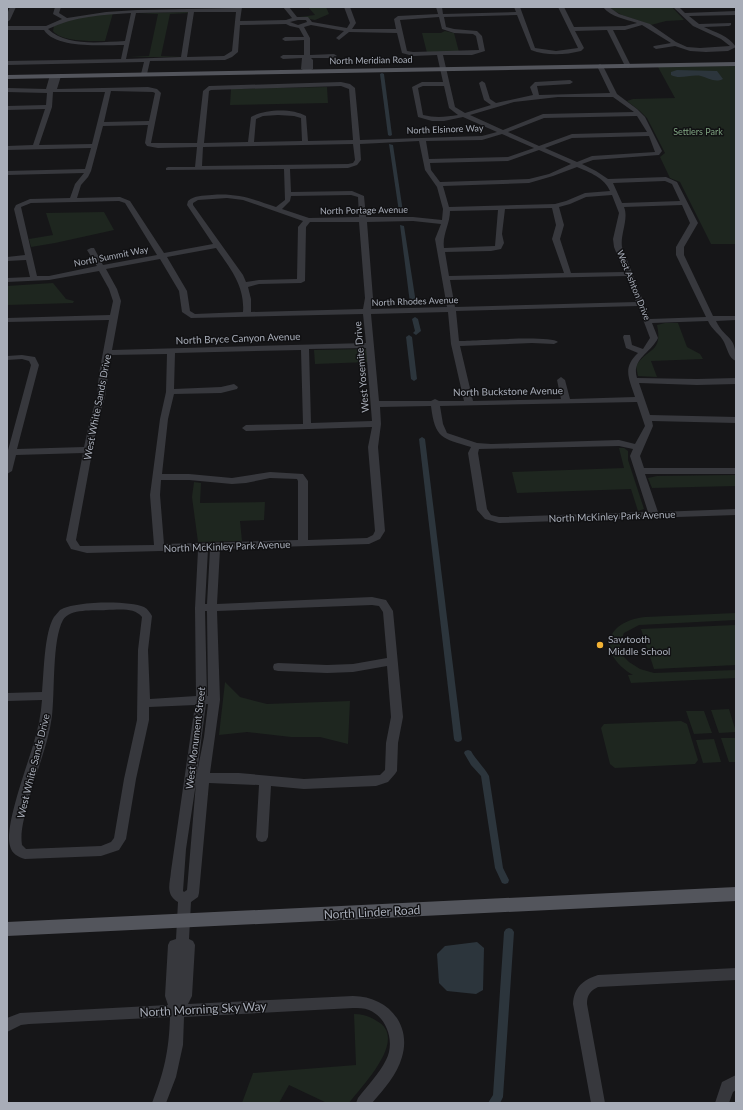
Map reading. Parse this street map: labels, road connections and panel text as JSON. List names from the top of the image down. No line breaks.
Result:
{"streets":{"main road":["North Meridian Road","North Linder Road"],"street":["North Elsinore Way","North Portage Avenue","North Summit Way","West Ashton Drive","North Rhodes Avenue","North Bryce Canyon Avenue","West Yosemite Drive","North Buckstone Avenue","West White Sands Drive","North McKinley Park Avenue","West Monument Street","North Morning Sky Way"]},"crossings":[["North Meridian Road","West Ashton Drive"],["North Elsinore Way","West Ashton Drive"],["North Portage Avenue","North Summit Way"],["North Portage Avenue","West Yosemite Drive"],["North Summit Way","North Rhodes Avenue"],["North Summit Way","West White Sands Drive"],["West Ashton Drive","North Rhodes Avenue"],["West Ashton Drive","North Buckstone Avenue"],["North Rhodes Avenue","West Yosemite Drive"],["North Bryce Canyon Avenue","West Yosemite Drive"],["North Bryce Canyon Avenue","West White Sands Drive"],["West Yosemite Drive","North Buckstone Avenue"],["West Yosemite Drive","North McKinley Park Avenue"],["West White Sands Drive","North McKinley Park Avenue"],["North McKinley Park Avenue","West Monument Street"],["West Monument Street","North Linder Road"],["West Monument Street","North Morning Sky Way"]],"parks":["Settlers Park"],"places":["Sawtooth Middle School"]}
